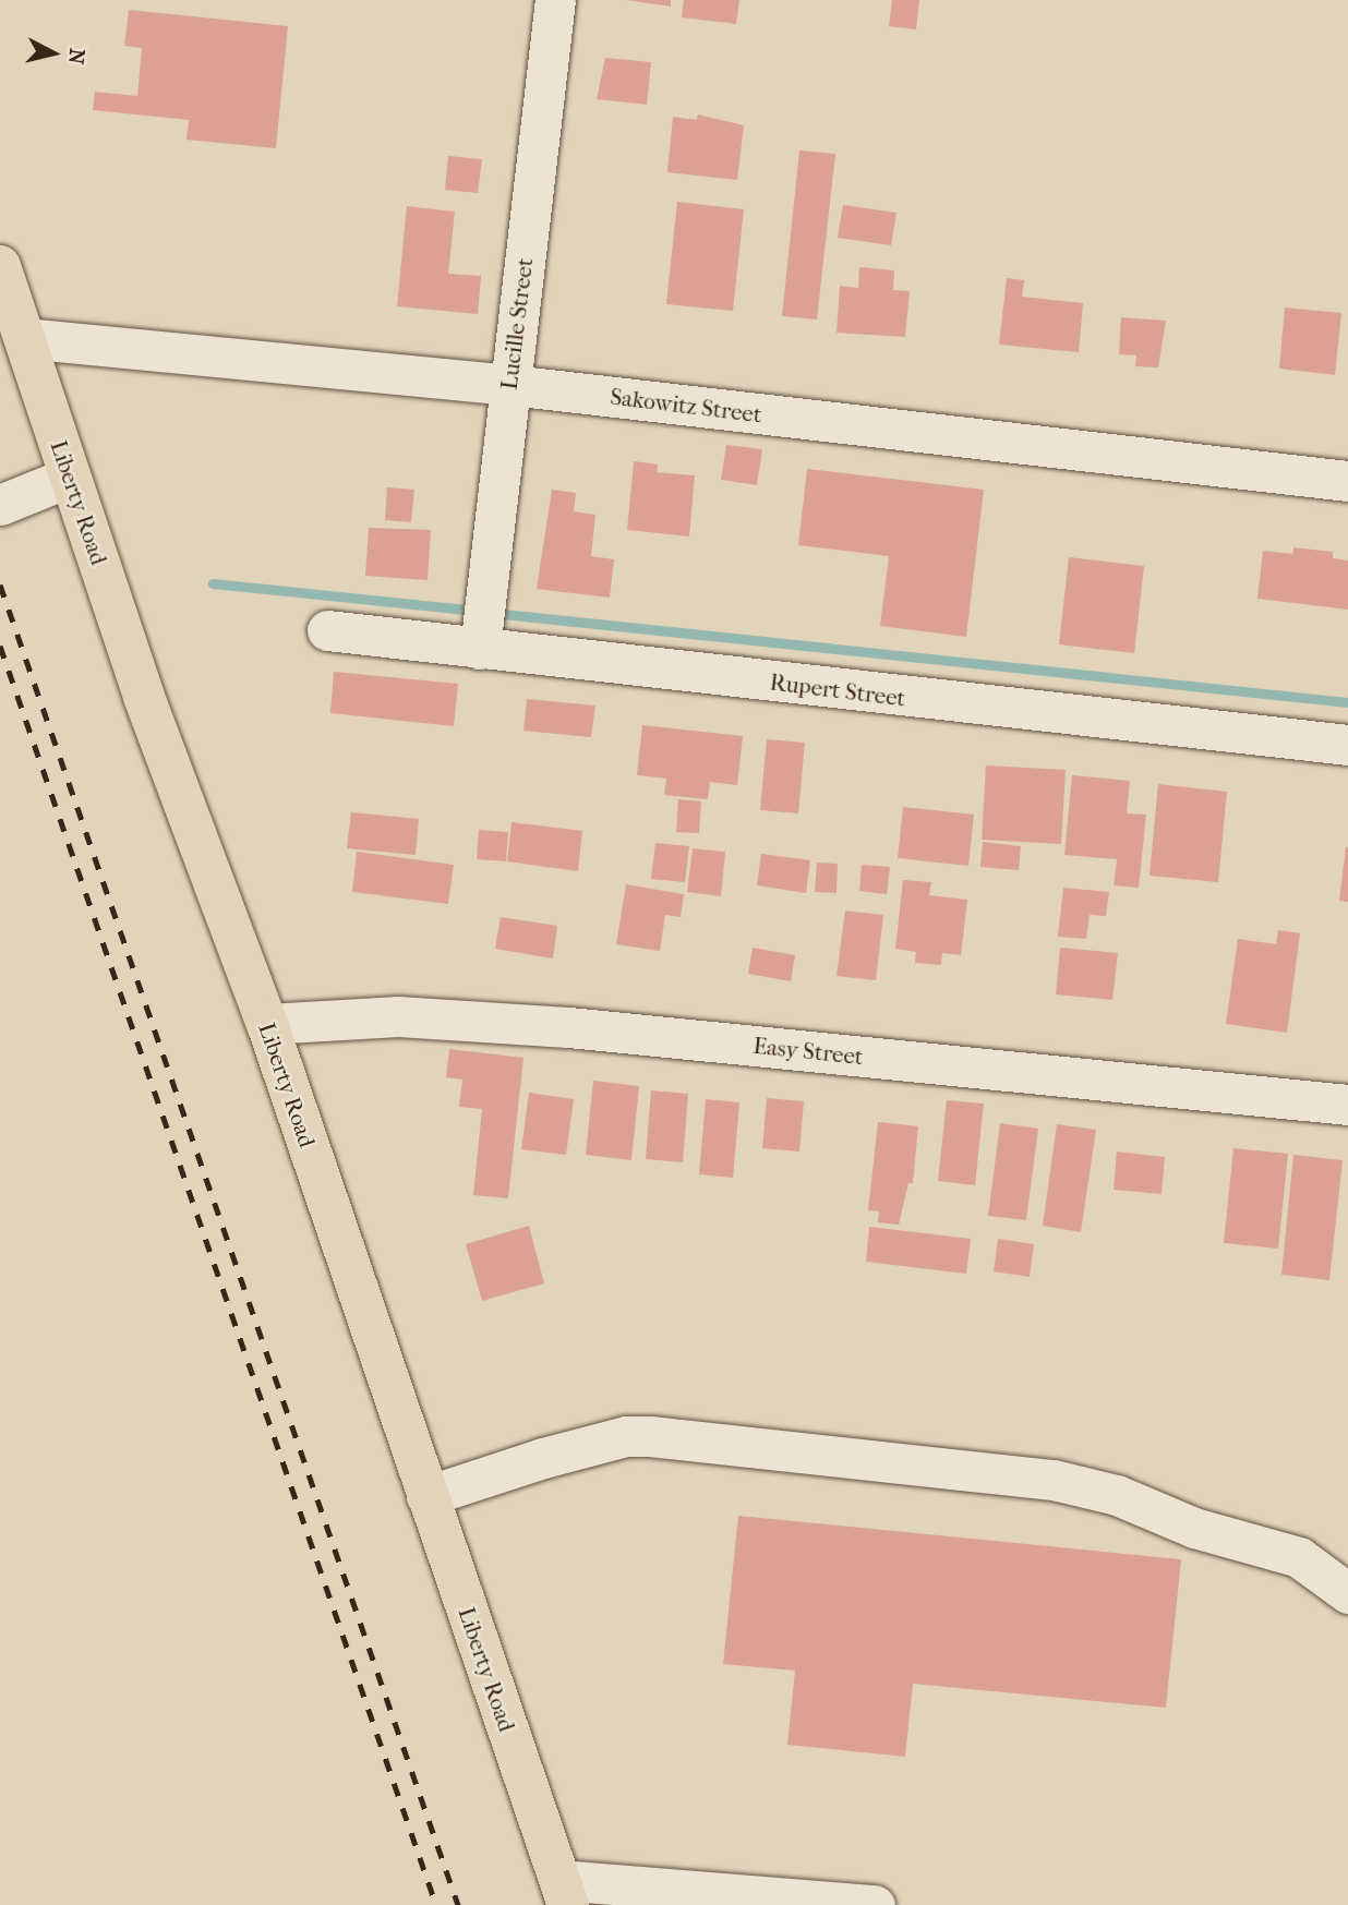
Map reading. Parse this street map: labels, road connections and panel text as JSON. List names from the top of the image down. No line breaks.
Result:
{"streets":{"main road":["Liberty Road"],"street":["Lucille Street","Sakowitz Street","Rupert Street","Easy Street"]},"crossings":[["Lucille Street","Sakowitz Street"],["Lucille Street","Rupert Street"],["Sakowitz Street","Liberty Road"],["Liberty Road","Easy Street"]],"north":"right"}
